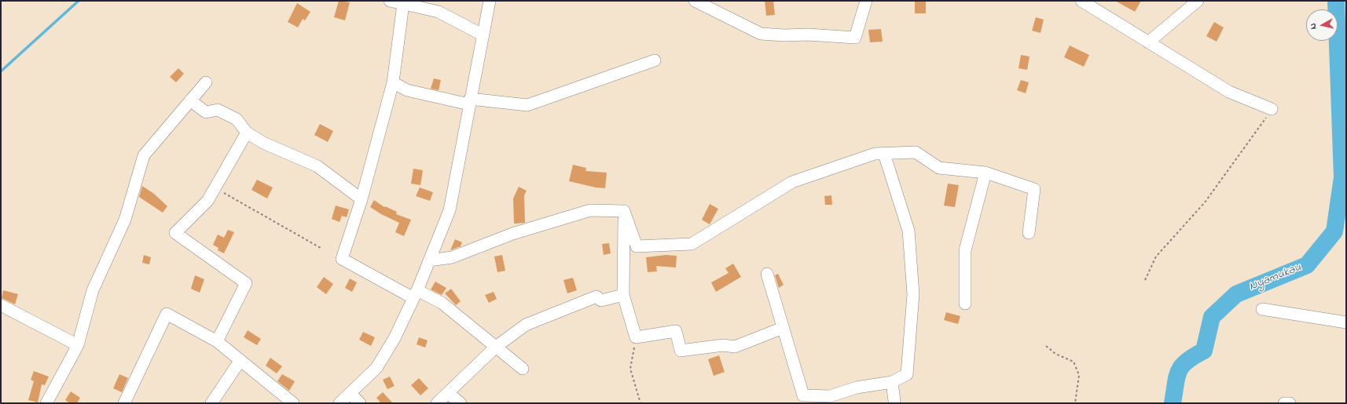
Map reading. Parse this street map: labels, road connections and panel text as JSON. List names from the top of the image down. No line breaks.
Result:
{"water":["Nyamukau"],"north":"left"}
